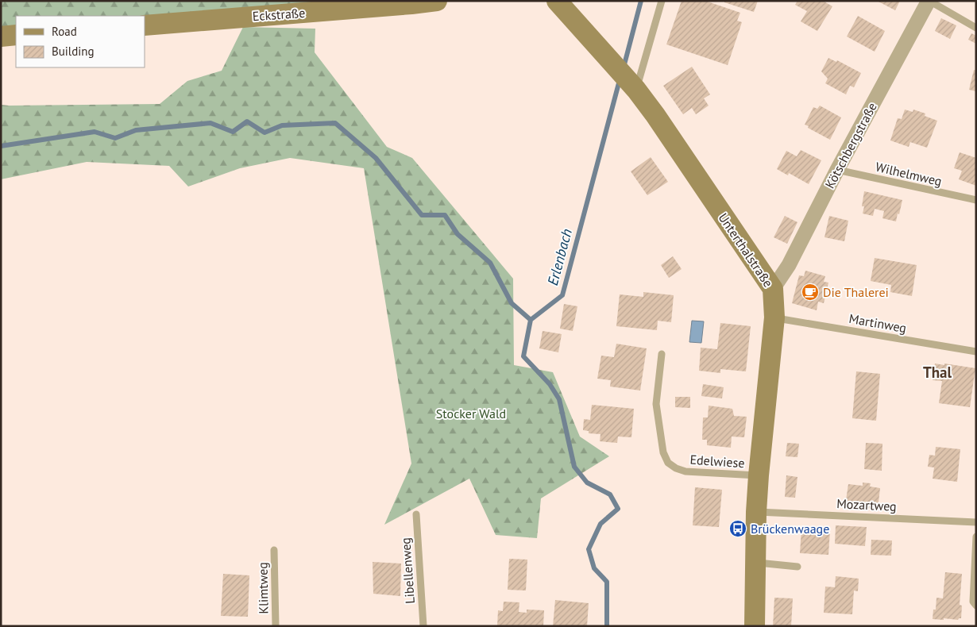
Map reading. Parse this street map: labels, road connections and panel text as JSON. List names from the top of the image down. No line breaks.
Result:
{"streets":{"street":["Eckstraße","Kötschbergstraße","Unterthalstraße"],"lane":["Wilhelmweg","Martinweg","Edelwiese","Mozartweg","Libellenweg","Klimtweg"]},"crossings":[["Kötschbergstraße","Wilhelmweg"],["Kötschbergstraße","Unterthalstraße"],["Unterthalstraße","Martinweg"],["Unterthalstraße","Edelwiese"],["Unterthalstraße","Mozartweg"]],"districts":["Thal"],"water":["Erlenbach"],"parks":["Stocker Wald"],"places":{"cafe":["Die Thalerei"],"bus stop":["Brückenwaage"]},"legend":["Road","Building"]}
